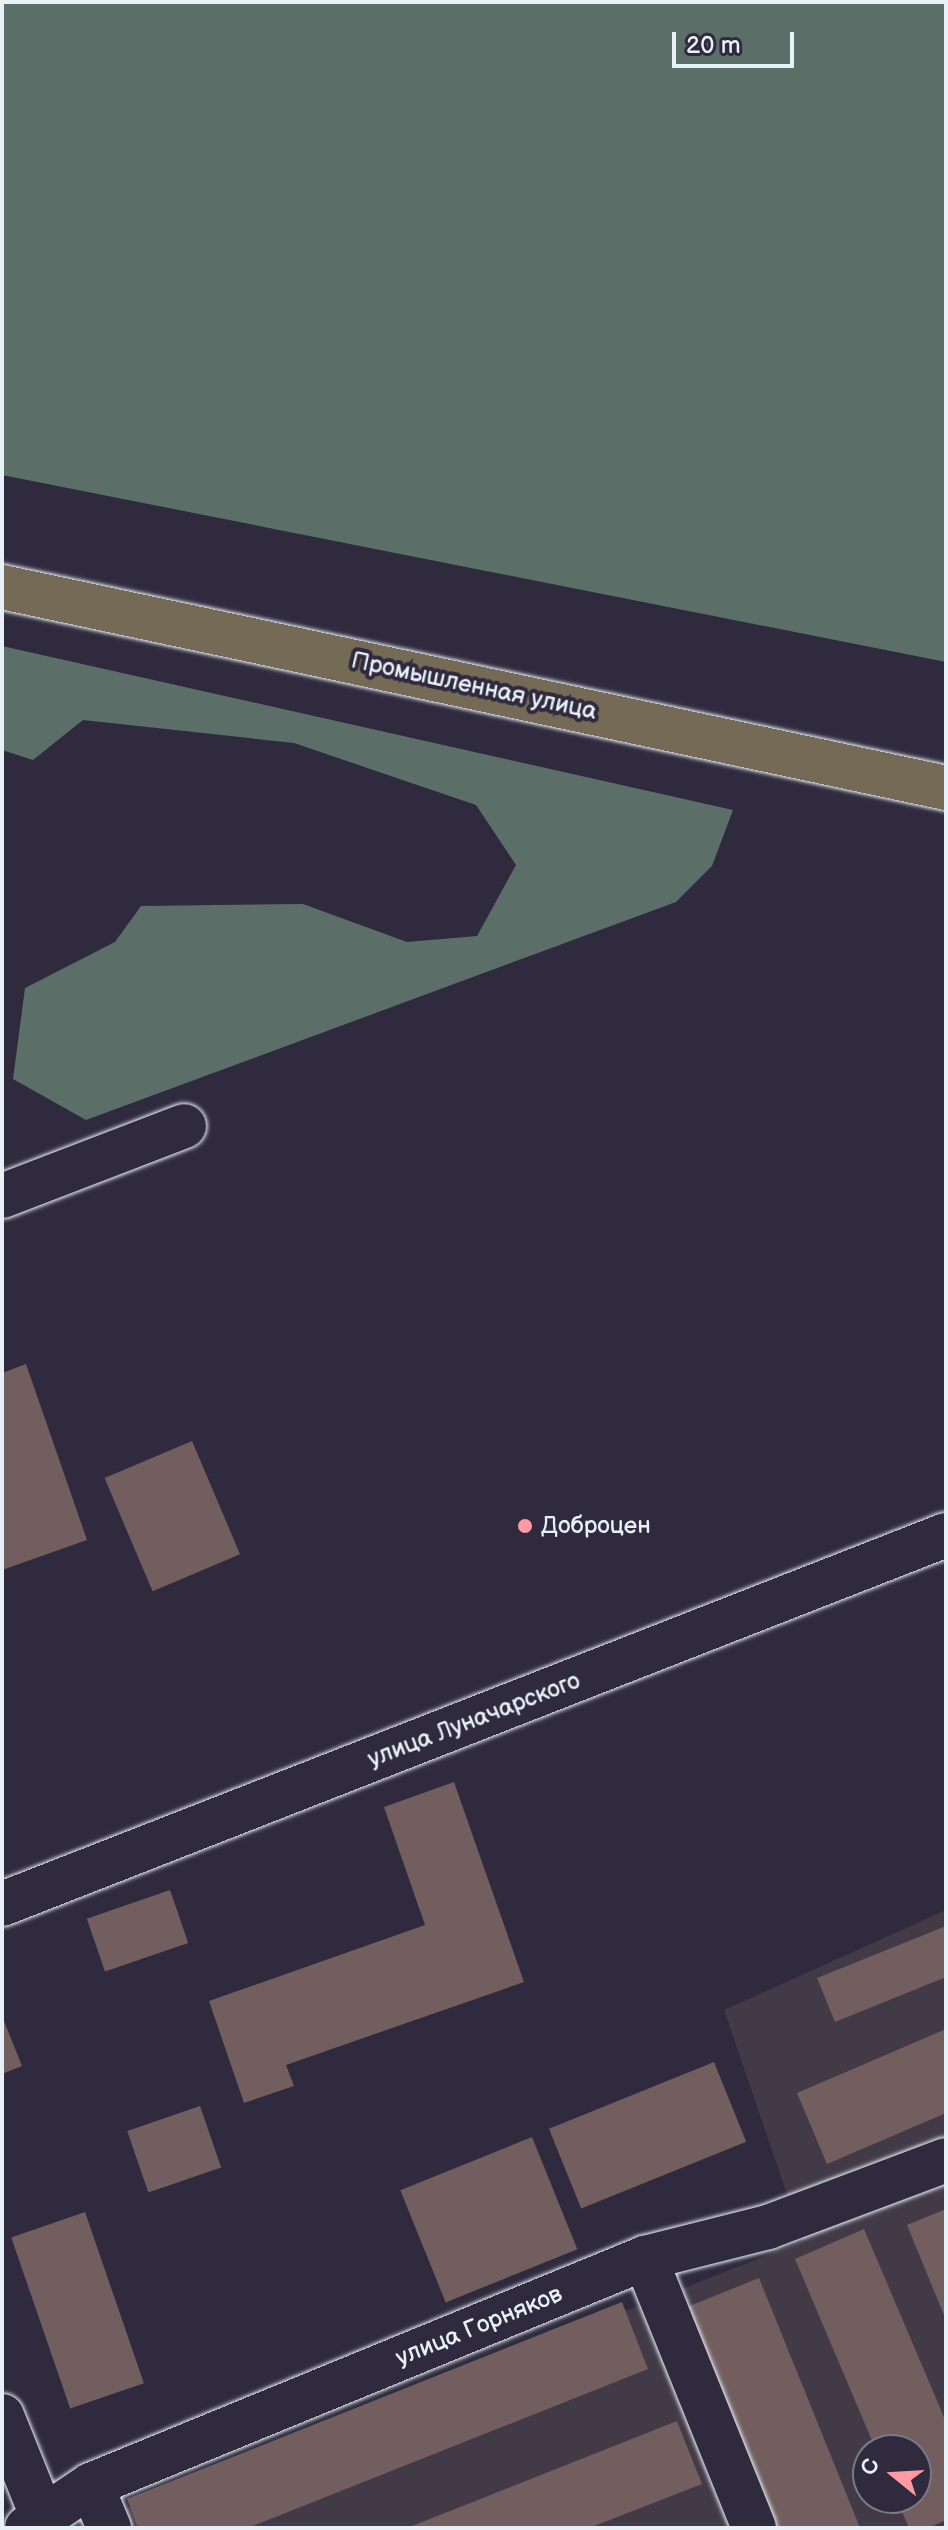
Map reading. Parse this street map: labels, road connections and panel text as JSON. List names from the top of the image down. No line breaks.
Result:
{"streets":{"main road":["Промышленная улица"],"street":["улица Луначарского","улица Горняков"]},"places":["Доброцен"],"scale_bar":"20 m","north":"left"}
